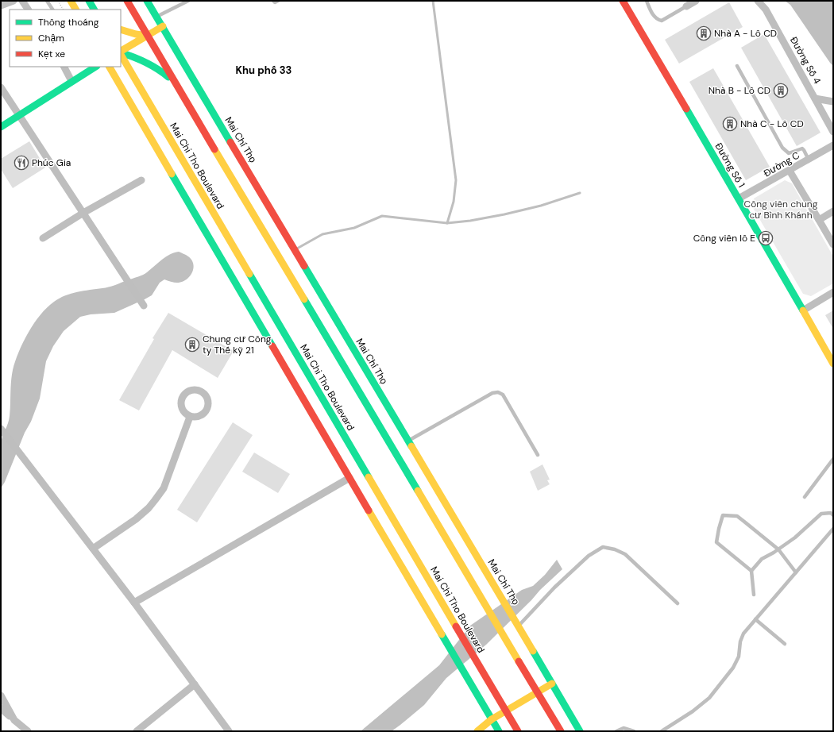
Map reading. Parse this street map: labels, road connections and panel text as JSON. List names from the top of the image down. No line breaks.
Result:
{"streets":{"main road":["Mai Chí Thọ","Đường Số 1","Mai Chi Tho Boulevard"],"street":["Đường Số 4","Đường C"]},"crossings":[["Đường C","Đường Số 1"]],"districts":["Khu phố 33"],"parks":["Công viên chung cư Bình Khánh"],"places":{"building":["Nhà A - Lô CD","Nhà B - Lô CD","Nhà C - Lô CD","Chung cư Công ty Thế kỹ 21"],"restaurant":["Phúc Gia"],"bus stop":["Công viên lô E"]},"legend":["Thông thoáng","Chậm","Kẹt xe"]}
